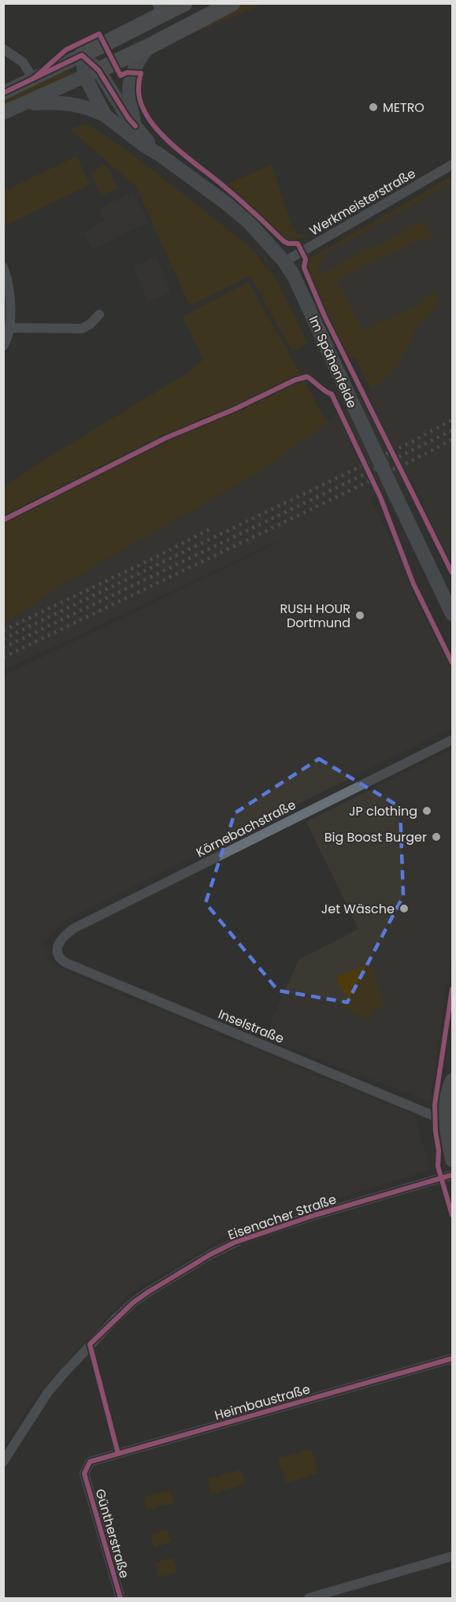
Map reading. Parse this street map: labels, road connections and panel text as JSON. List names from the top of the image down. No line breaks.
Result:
{"streets":{"main road":["Im Spähenfelde"],"street":["Werkmeisterstraße","Körnebachstraße","Inselstraße","Eisenacher Straße","Heimbaustraße","Güntherstraße"]},"crossings":[["Werkmeisterstraße","Im Spähenfelde"],["Körnebachstraße","Inselstraße"],["Heimbaustraße","Güntherstraße"]],"places":["METRO","RUSH HOUR Dortmund","JP clothing","Big Boost Burger","Jet Wäsche"]}
